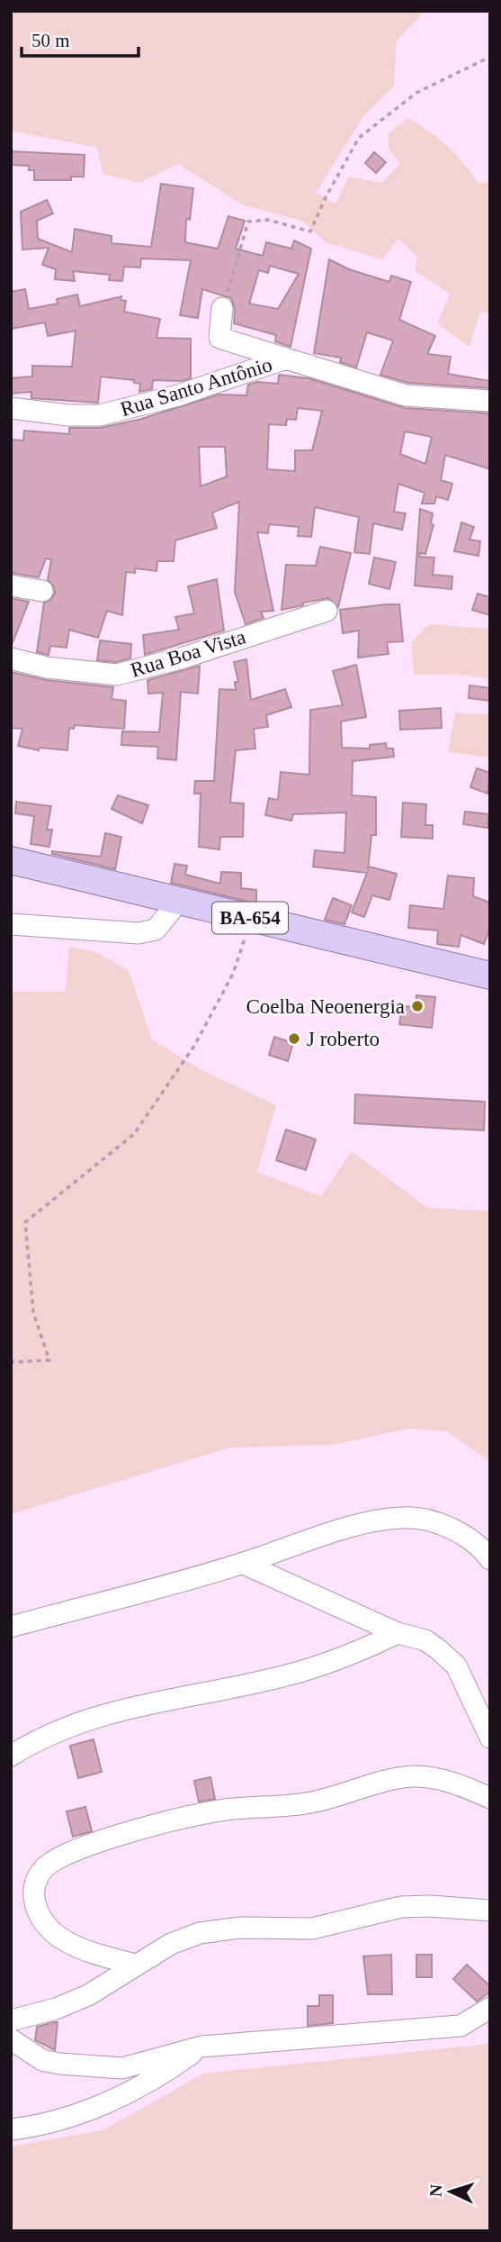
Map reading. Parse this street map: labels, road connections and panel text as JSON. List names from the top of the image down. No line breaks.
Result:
{"streets":{"main road":["BA-654"],"street":["Rua Santo Antônio","Rua Boa Vista"]},"places":["Coelba Neoenergia","J roberto"],"scale_bar":"50 m","north":"left"}
